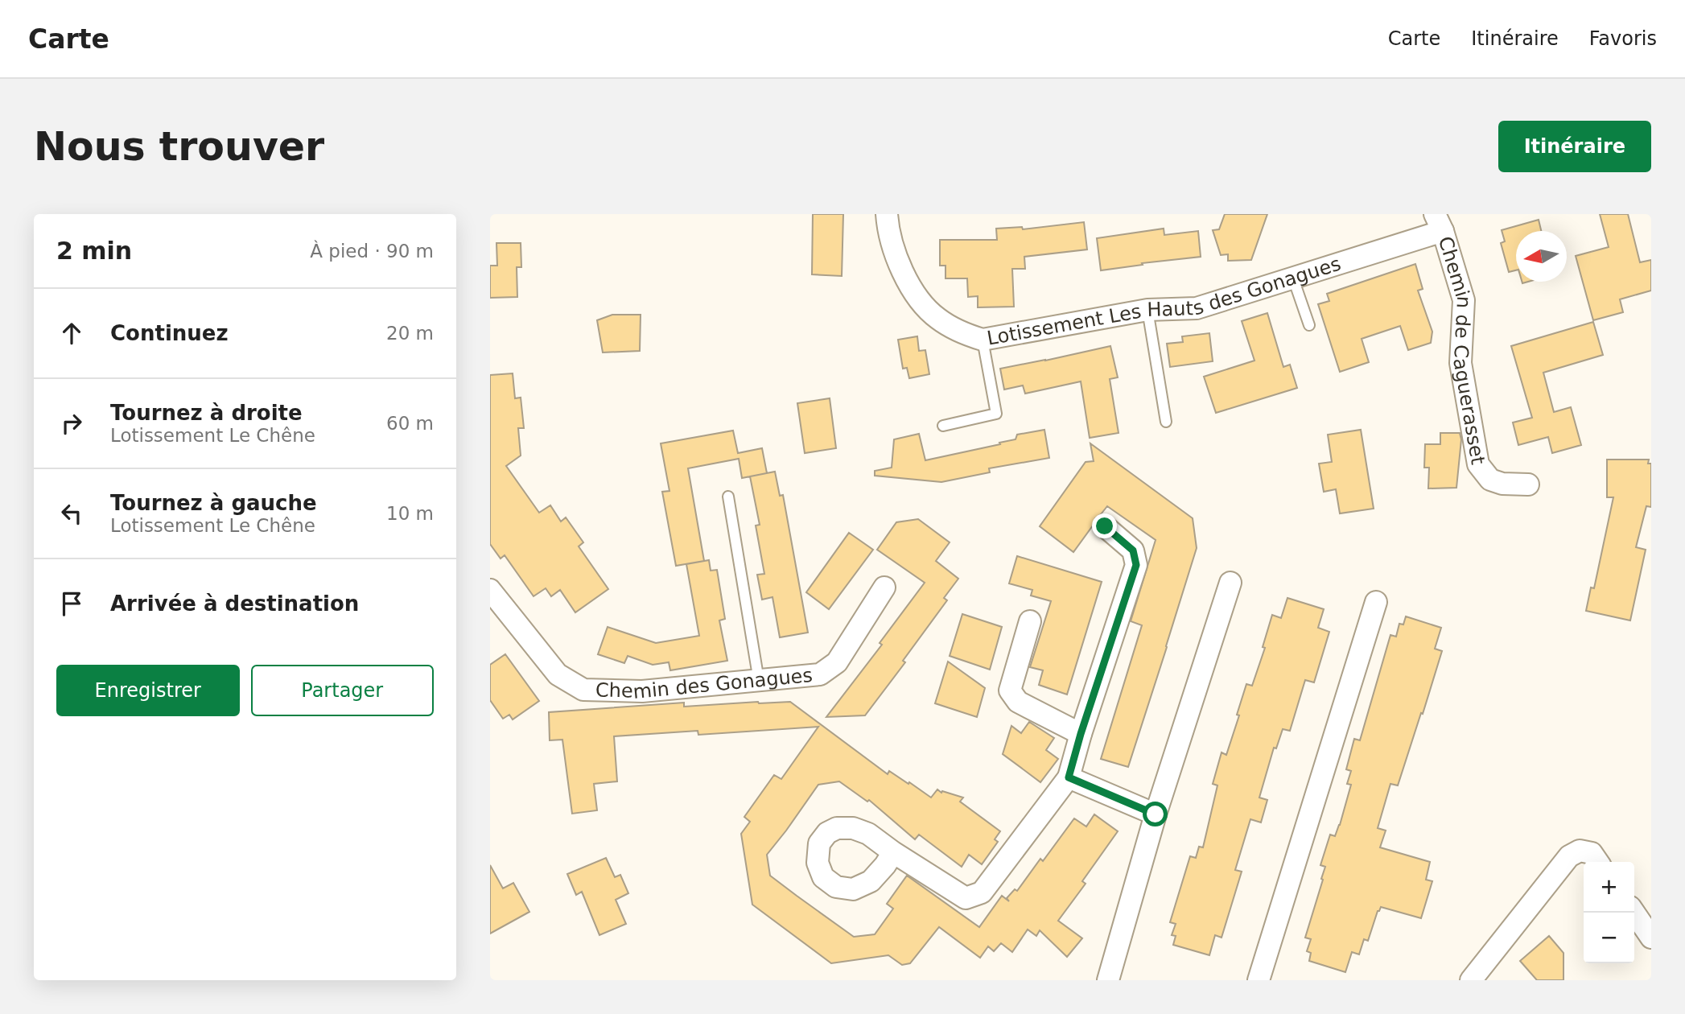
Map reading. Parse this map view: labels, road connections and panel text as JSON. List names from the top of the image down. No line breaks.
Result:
{"streets":{"street":["Lotissement Les Hauts des Gonagues","Chemin de Caguerasset","Chemin des Gonagues"]},"crossings":[["Lotissement Les Hauts des Gonagues","Chemin de Caguerasset"]],"north":"left","page":{"header":"Carte","nav":["Carte","Itinéraire","Favoris"],"buttons":["Itinéraire",["Enregistrer","Partager"]],"title":"Nous trouver","heading":["2 min","À pied · 90 m"],"list":[["Continuez","20 m"],["Tournez à droite","Lotissement Le Chêne","60 m"],["Tournez à gauche","Lotissement Le Chêne","10 m"],"Arrivée à destination"],"map_buttons":["+","−"]}}
